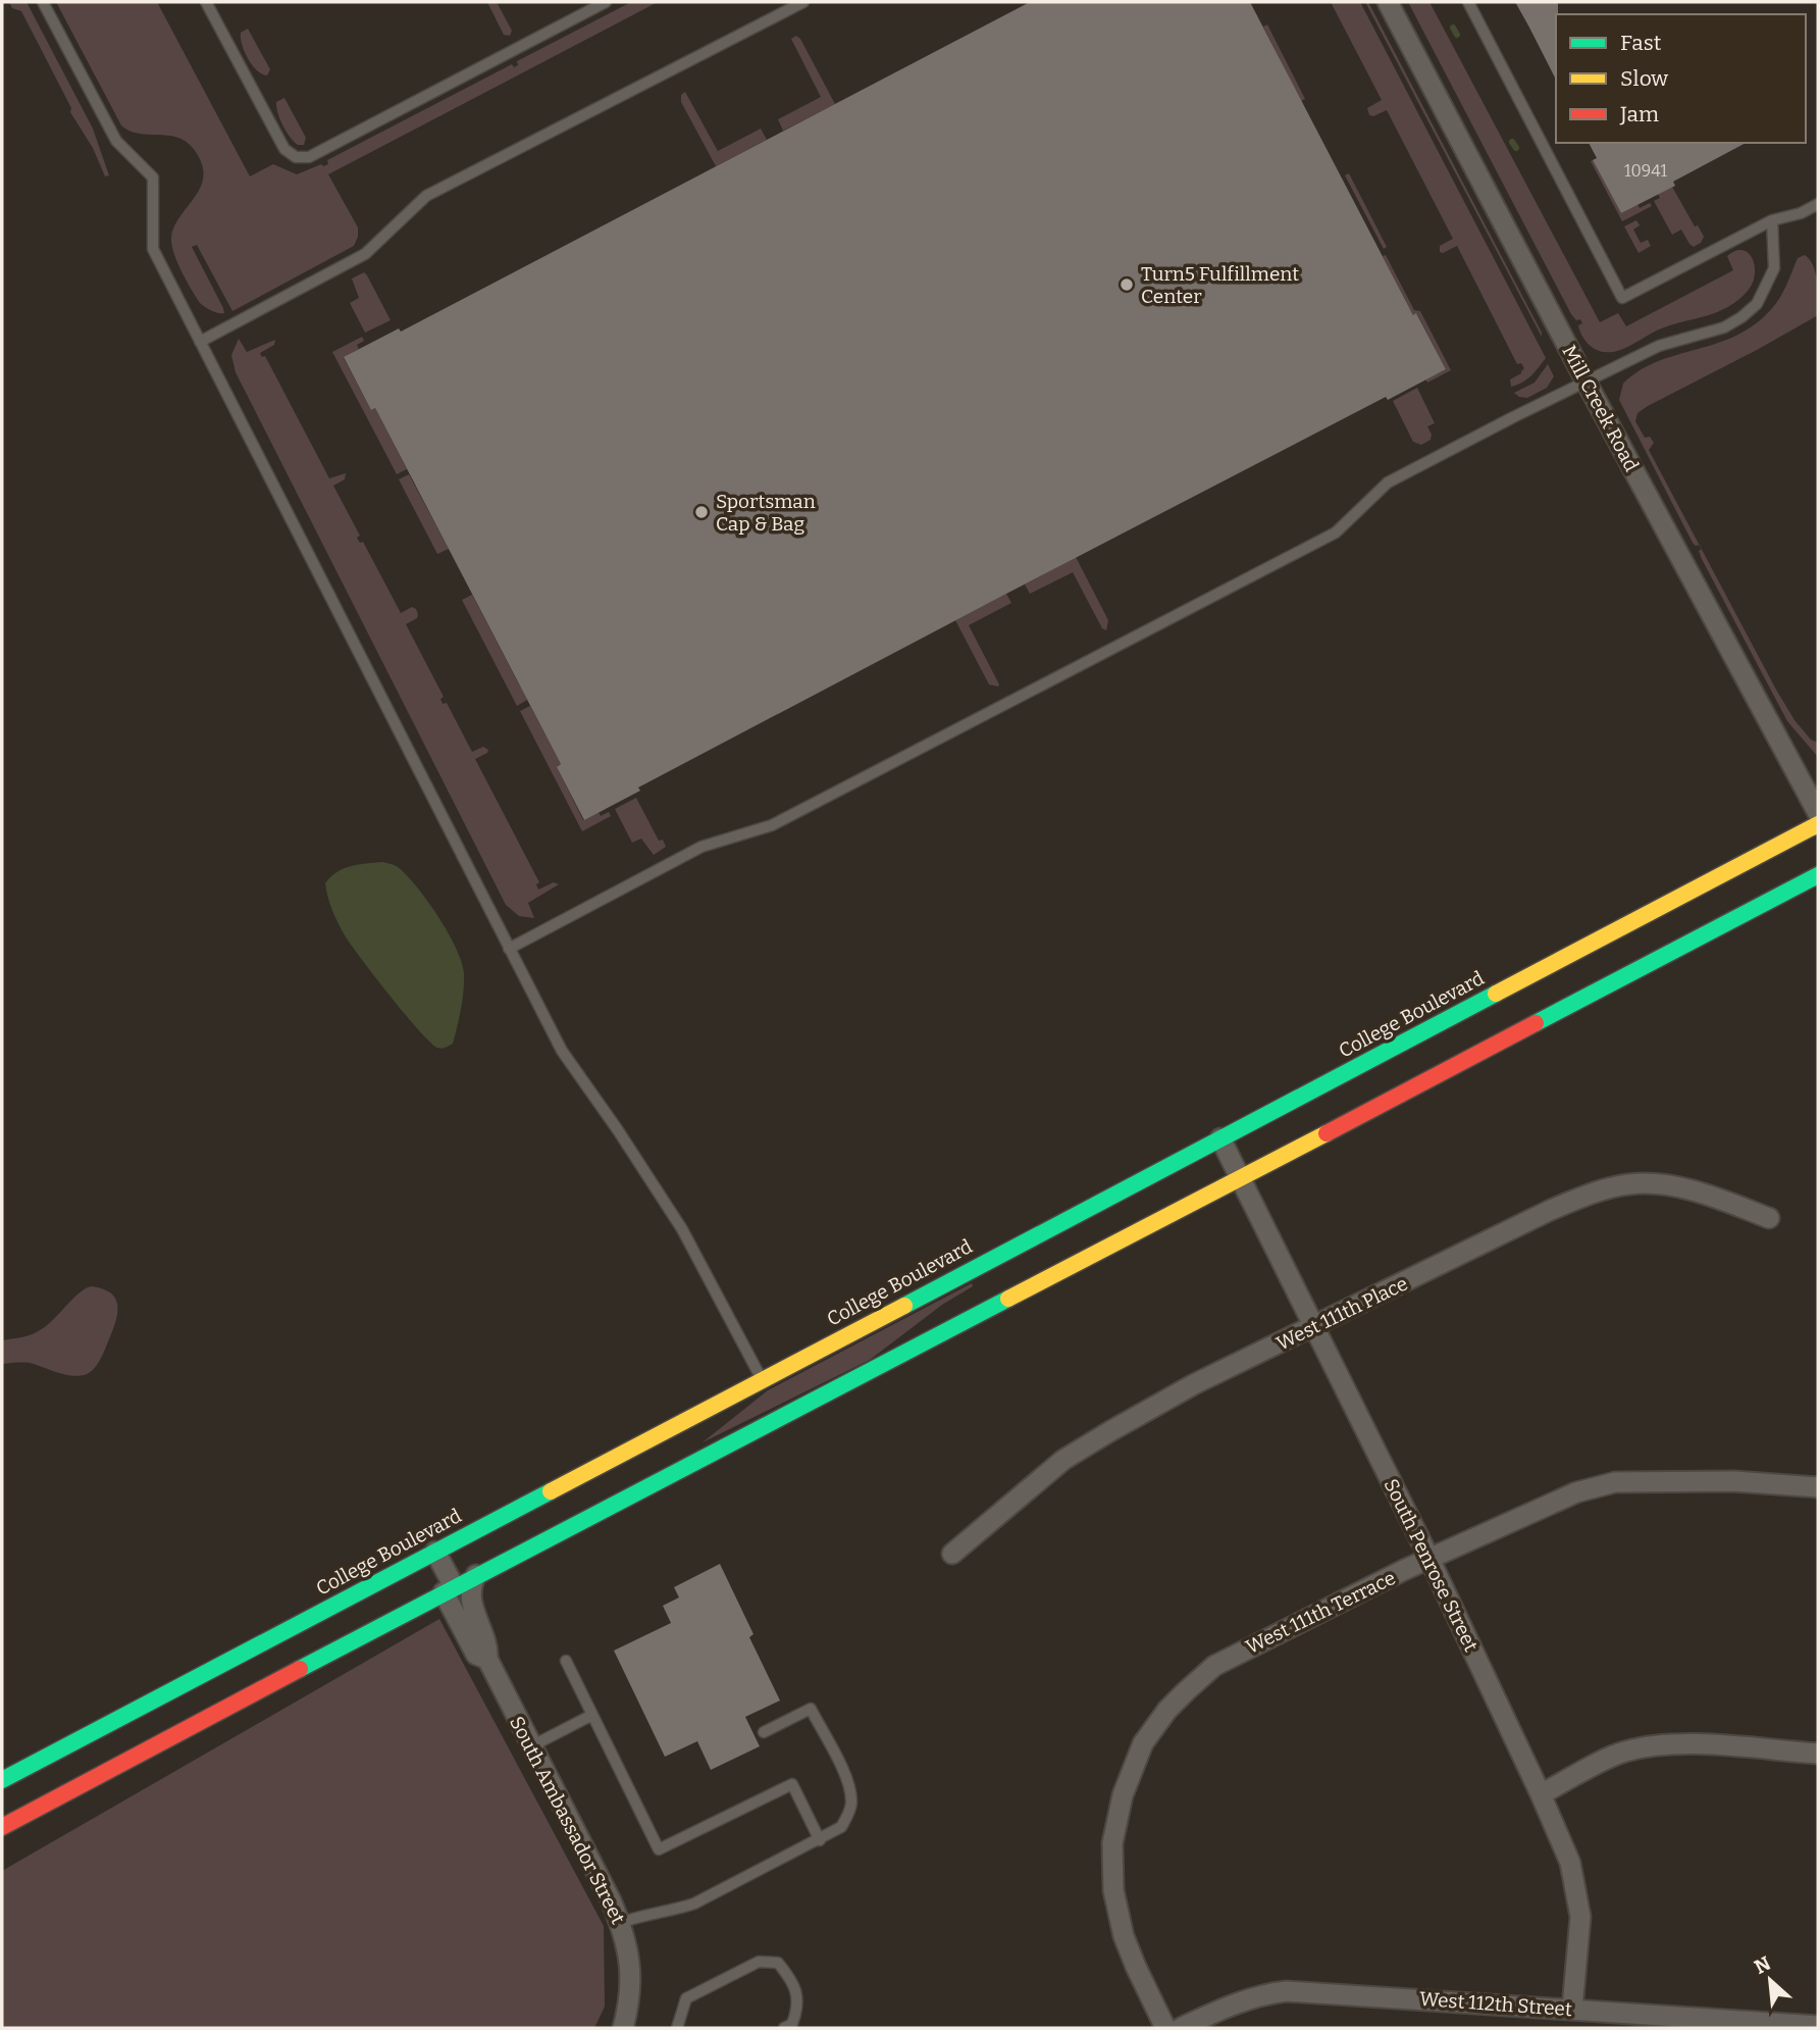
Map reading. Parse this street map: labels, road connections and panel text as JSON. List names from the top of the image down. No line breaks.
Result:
{"streets":{"main road":["College Boulevard"],"street":["Mill Creek Road","West 111th Place","South Penrose Street","West 111th Terrace","South Ambassador Street","West 112th Street"]},"crossings":[["College Boulevard","South Penrose Street"],["College Boulevard","South Ambassador Street"],["West 111th Place","South Penrose Street"],["South Penrose Street","West 111th Terrace"],["South Penrose Street","West 112th Street"]],"places":["Turn5 Fulfillment Center","Sportsman Cap & Bag"],"house_numbers":["10941"],"legend":["Fast","Slow","Jam"],"north":"top left"}
